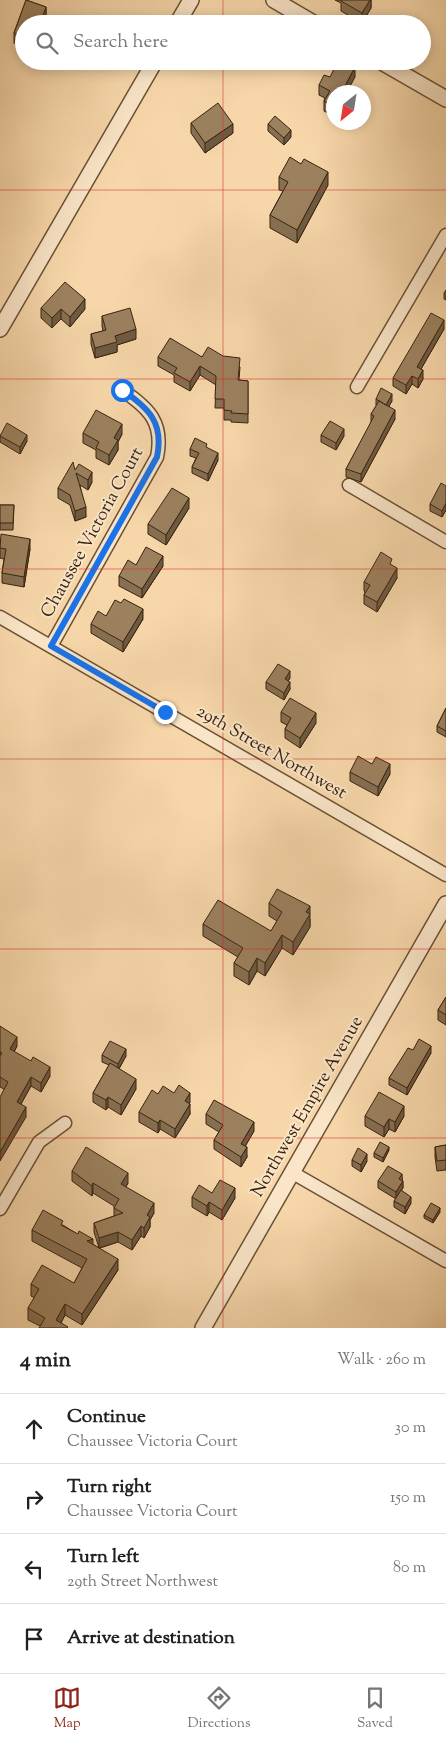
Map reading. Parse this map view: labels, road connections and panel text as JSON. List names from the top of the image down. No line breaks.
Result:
{"streets":{"street":["Chaussee Victoria Court","29th Street Northwest","Northwest Empire Avenue"]},"crossings":[["Chaussee Victoria Court","29th Street Northwest"]],"north":"bottom left","page":{"search":"Search here","heading":["4 min","Walk · 260 m"],"list":[["Continue","Chaussee Victoria Court","30 m"],["Turn right","Chaussee Victoria Court","150 m"],["Turn left","29th Street Northwest","80 m"],"Arrive at destination"],"nav":["Map","Directions","Saved"]}}
